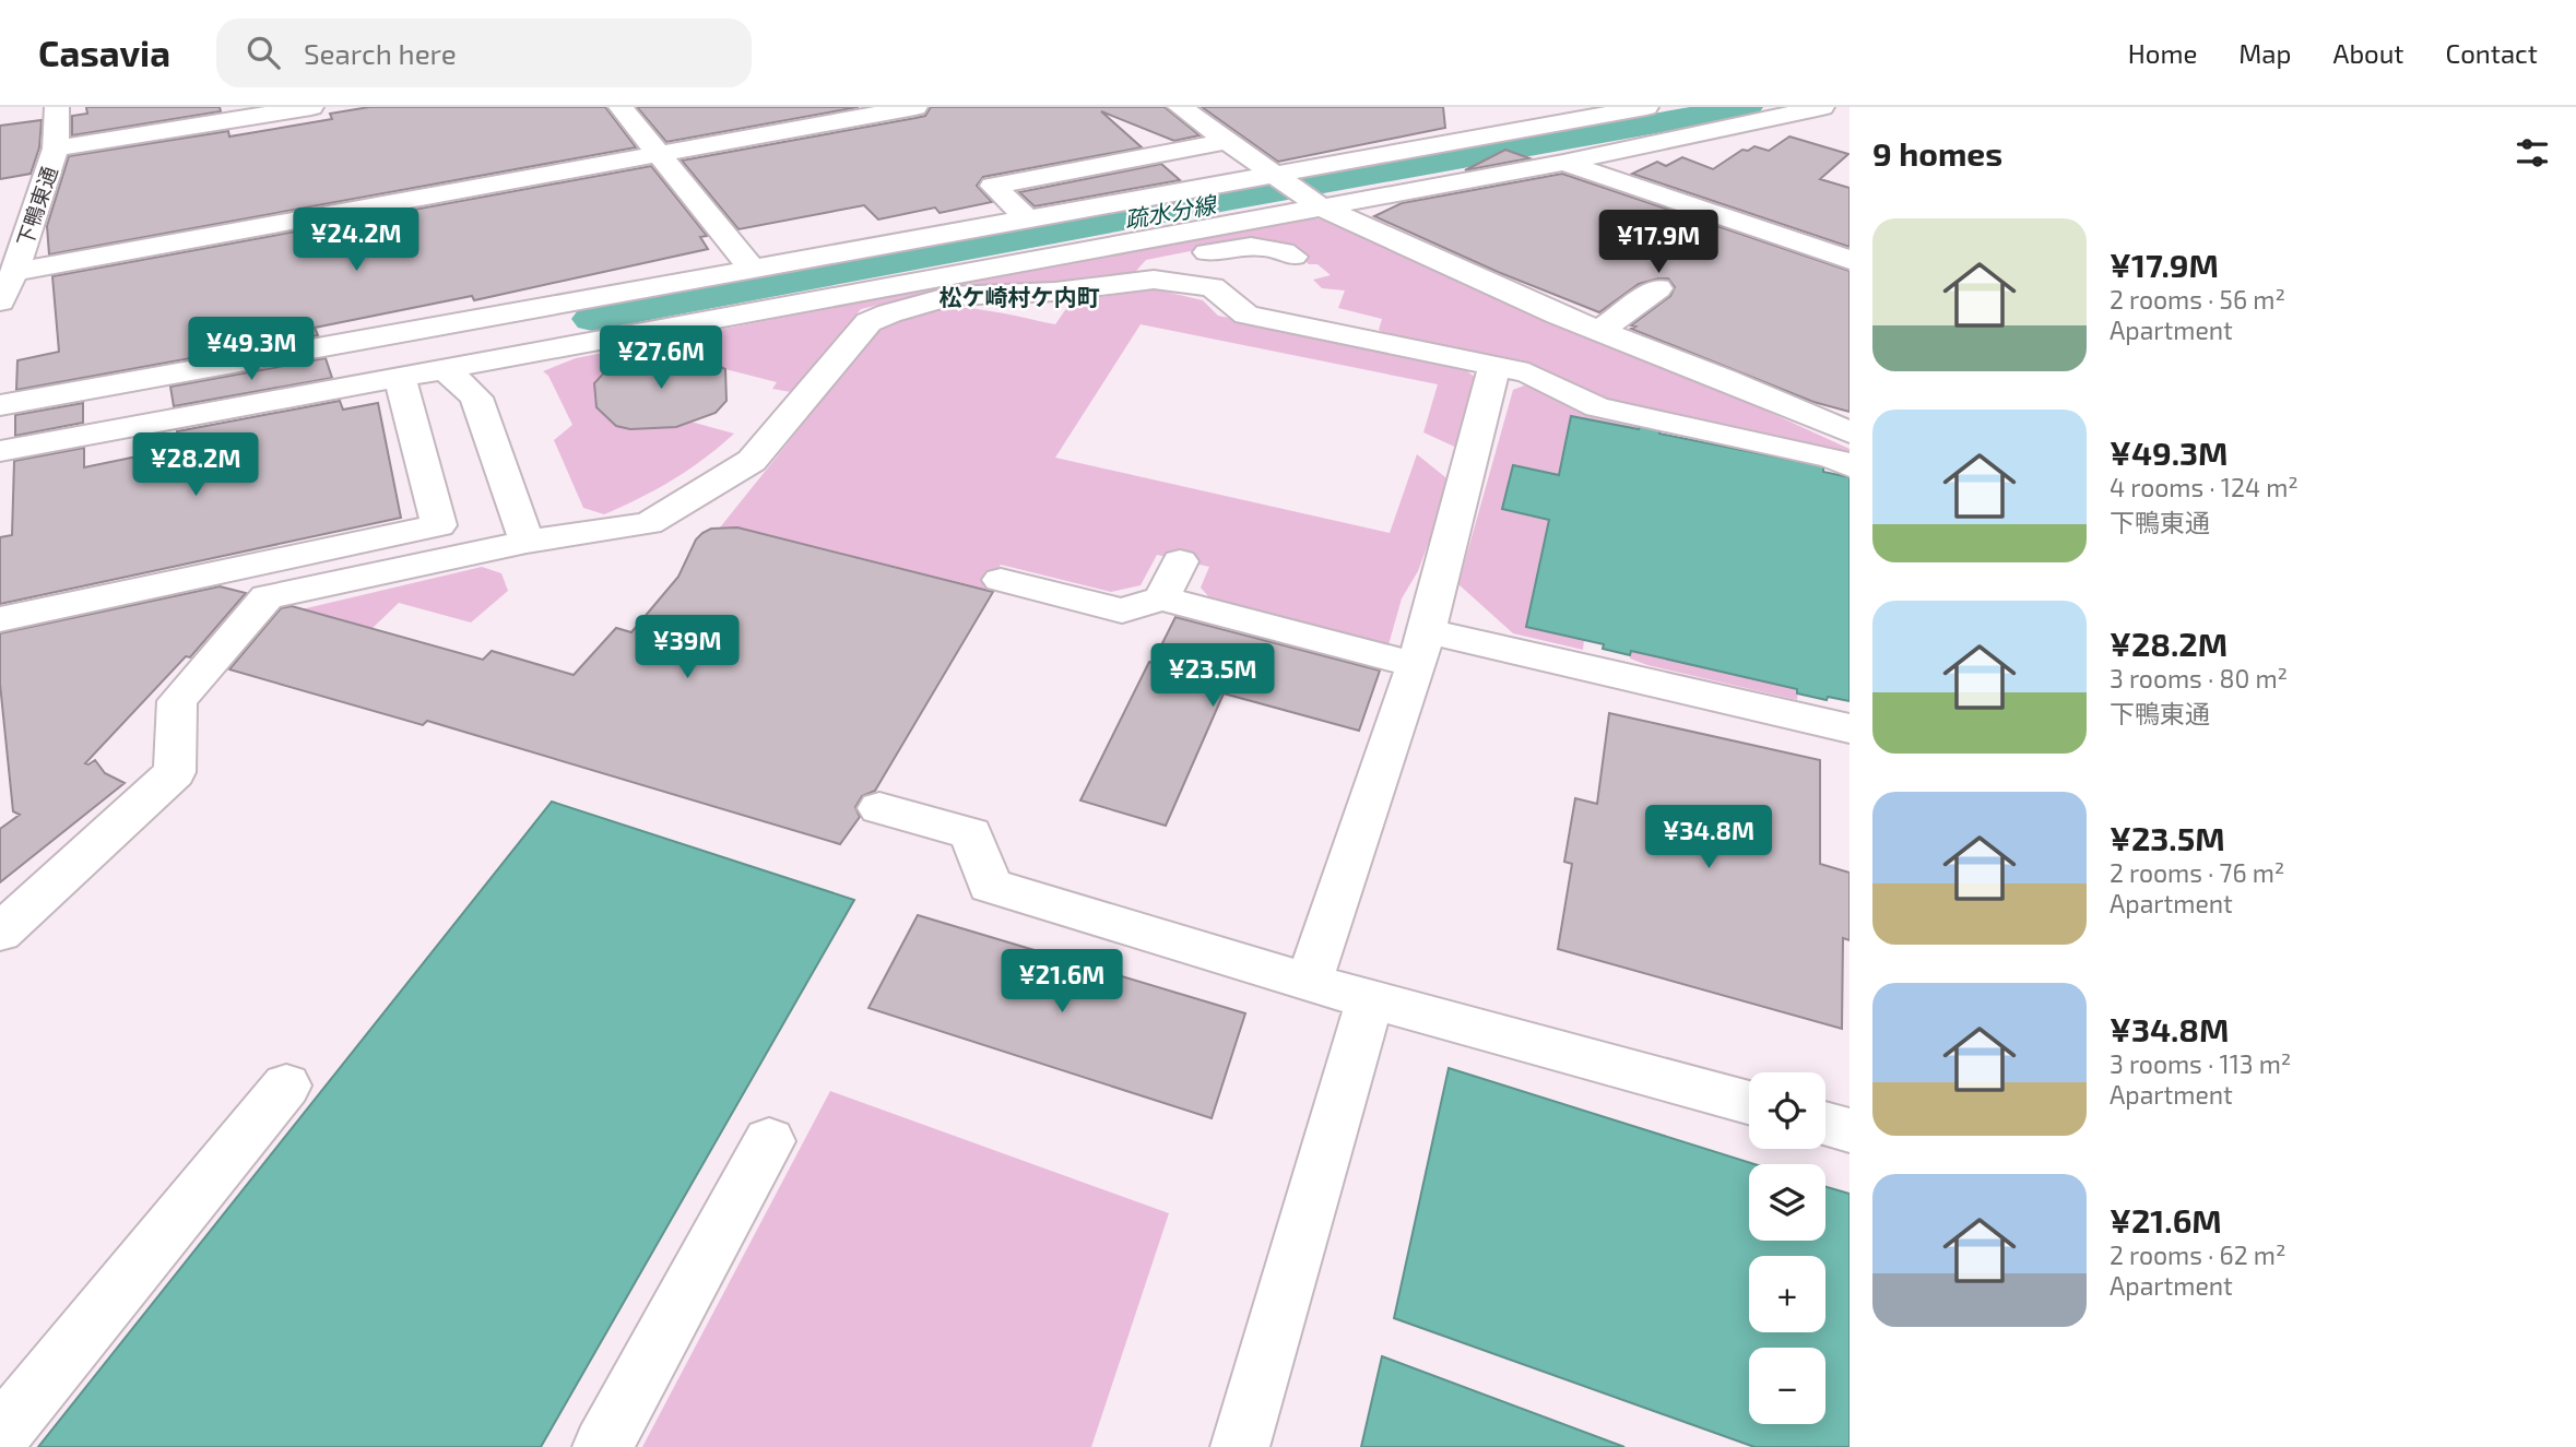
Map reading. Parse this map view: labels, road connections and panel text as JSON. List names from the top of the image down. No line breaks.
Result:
{"streets":{"street":["下鴨東通"]},"districts":["松ケ崎村ケ内町"],"water":["疏水分線"],"page":{"header":"Casavia","search":"Search here","nav":["Home","Map","About","Contact"],"heading":"9 homes","list":[{"name":"¥17.9M","note":"2 rooms · 56 m² · Apartment"},{"name":"¥49.3M","note":"4 rooms · 124 m² · 下鴨東通"},{"name":"¥28.2M","note":"3 rooms · 80 m² · 下鴨東通"},{"name":"¥23.5M","note":"2 rooms · 76 m² · Apartment"},{"name":"¥34.8M","note":"3 rooms · 113 m² · Apartment"},{"name":"¥21.6M","note":"2 rooms · 62 m² · Apartment"}],"price":["¥24.2M","¥17.9M","¥49.3M","¥27.6M","¥28.2M","¥39M","¥23.5M","¥34.8M","¥21.6M"],"map_buttons":["+","−"]}}
